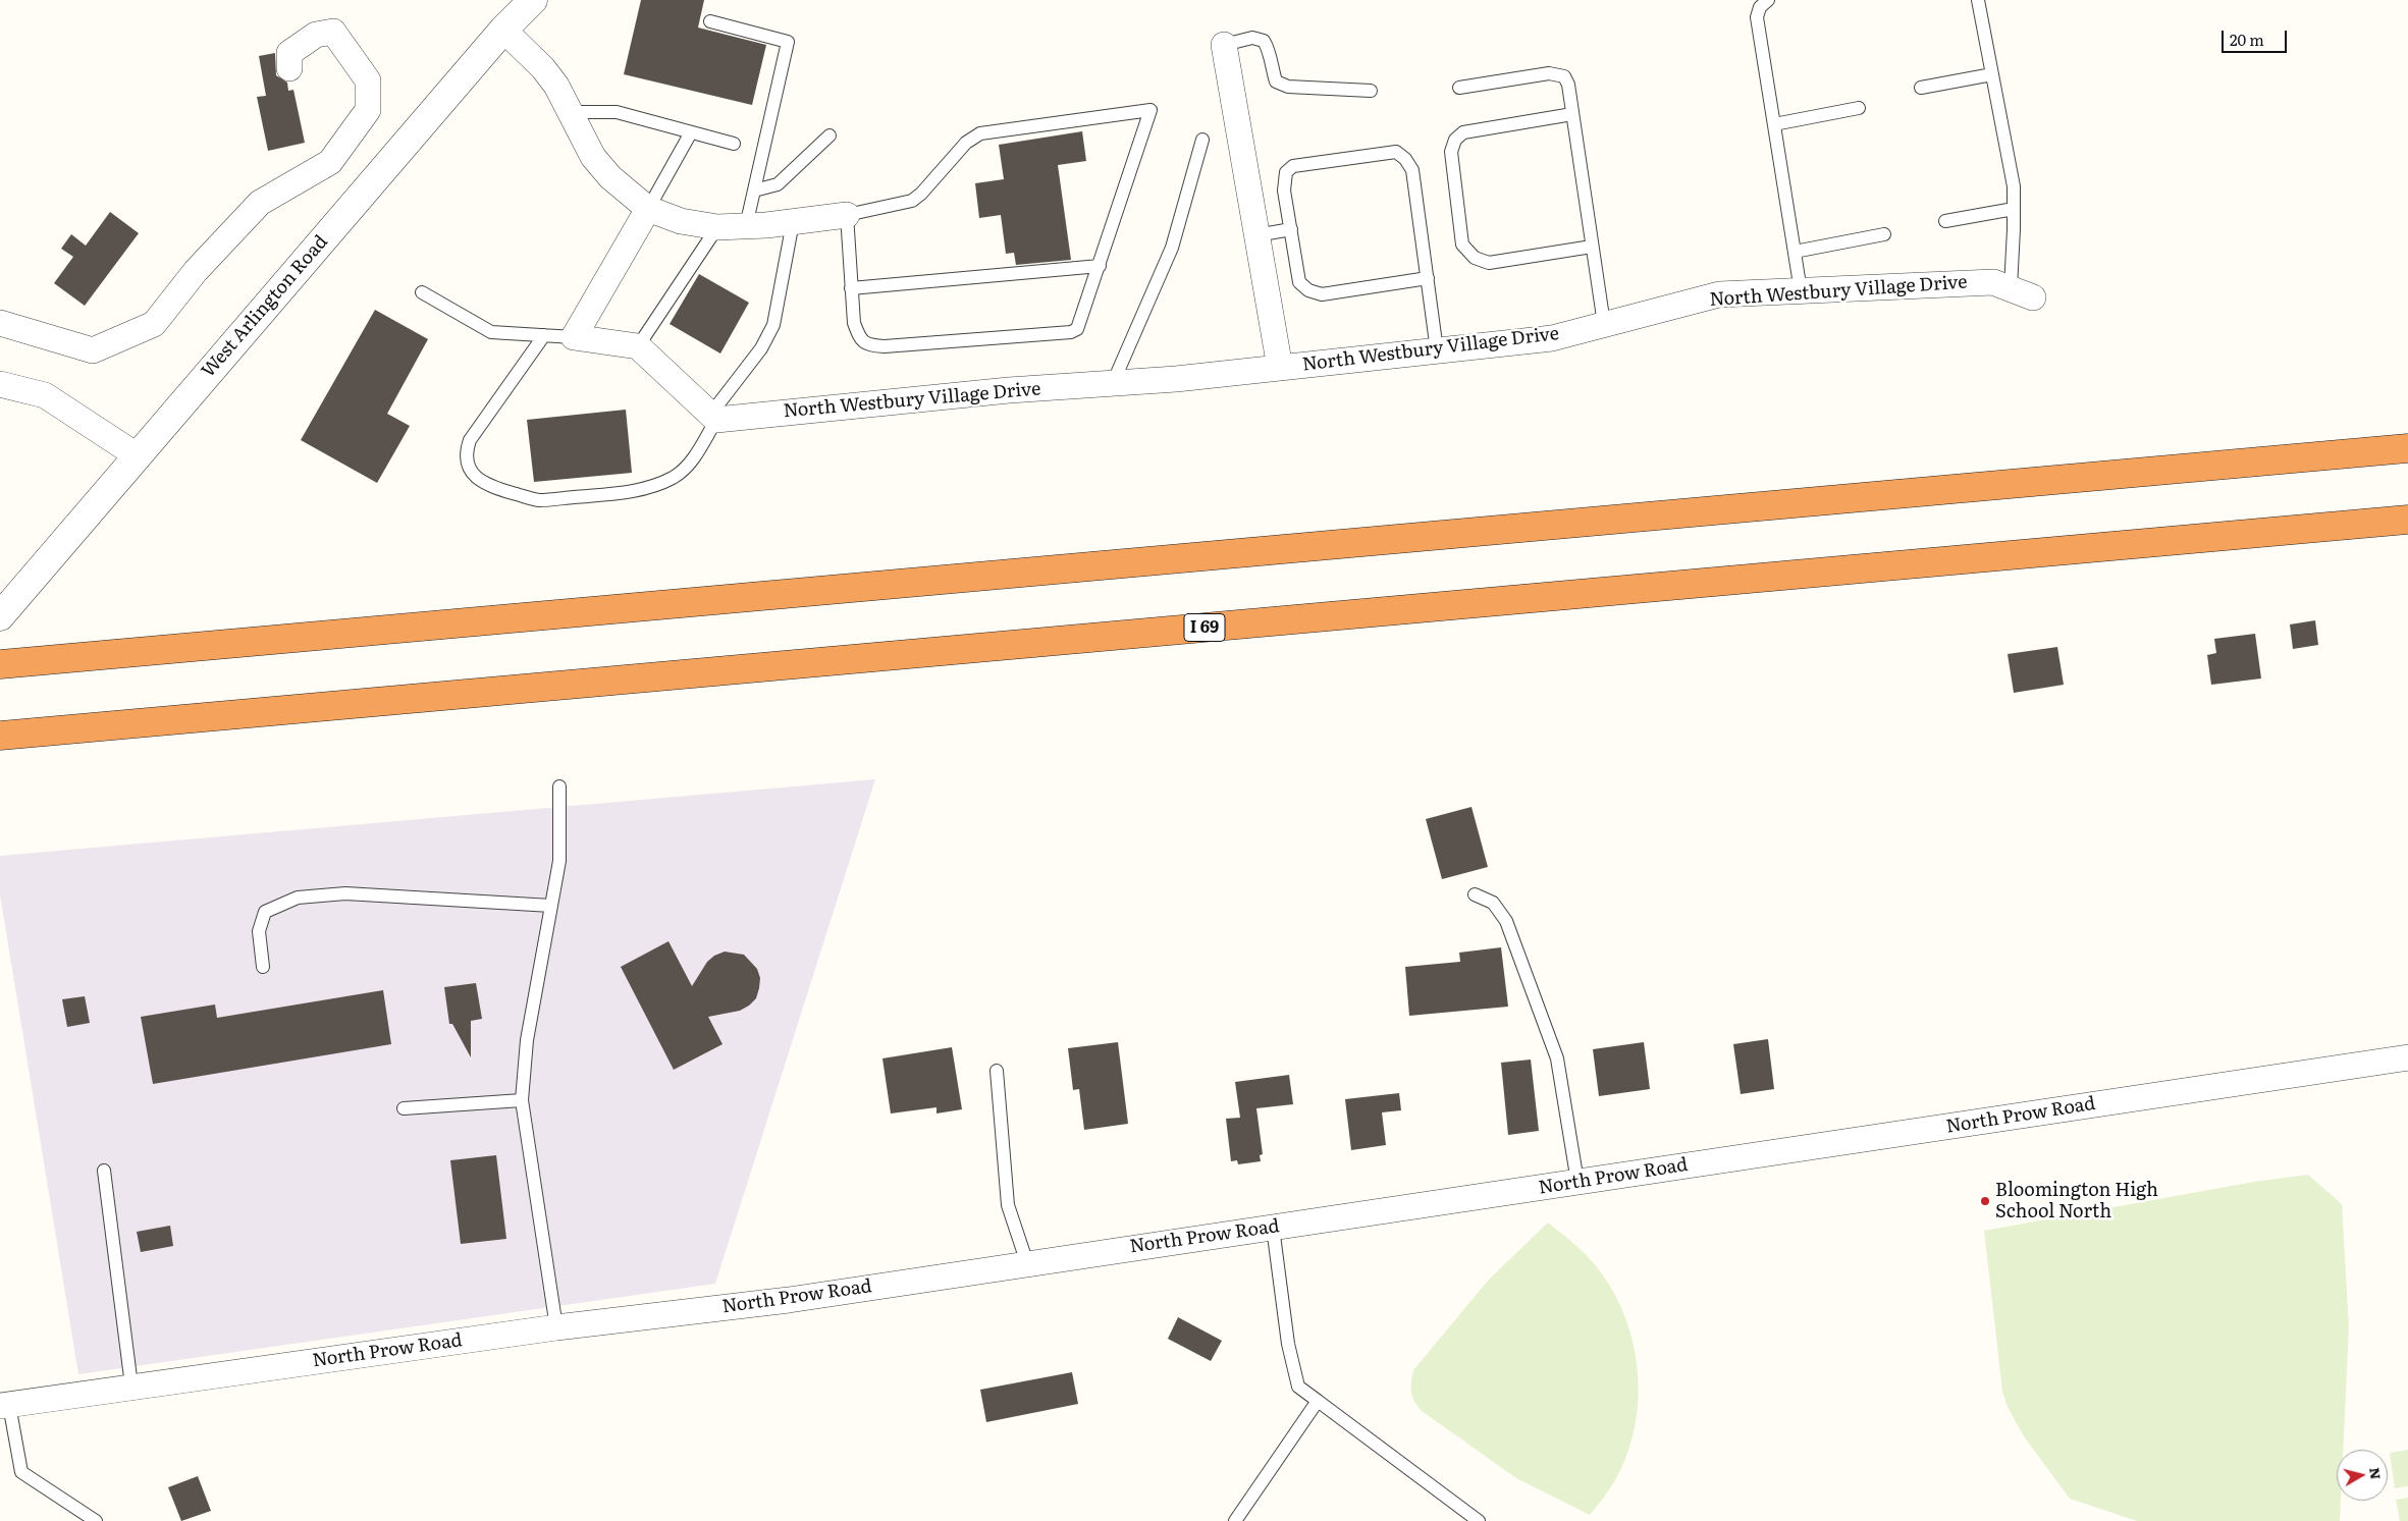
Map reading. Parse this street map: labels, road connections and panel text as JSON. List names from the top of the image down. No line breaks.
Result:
{"streets":{"highway":["I 69"],"street":["North Westbury Village Drive","West Arlington Road","North Prow Road"]},"places":["Bloomington High School North"],"scale_bar":"20 m","north":"right"}
